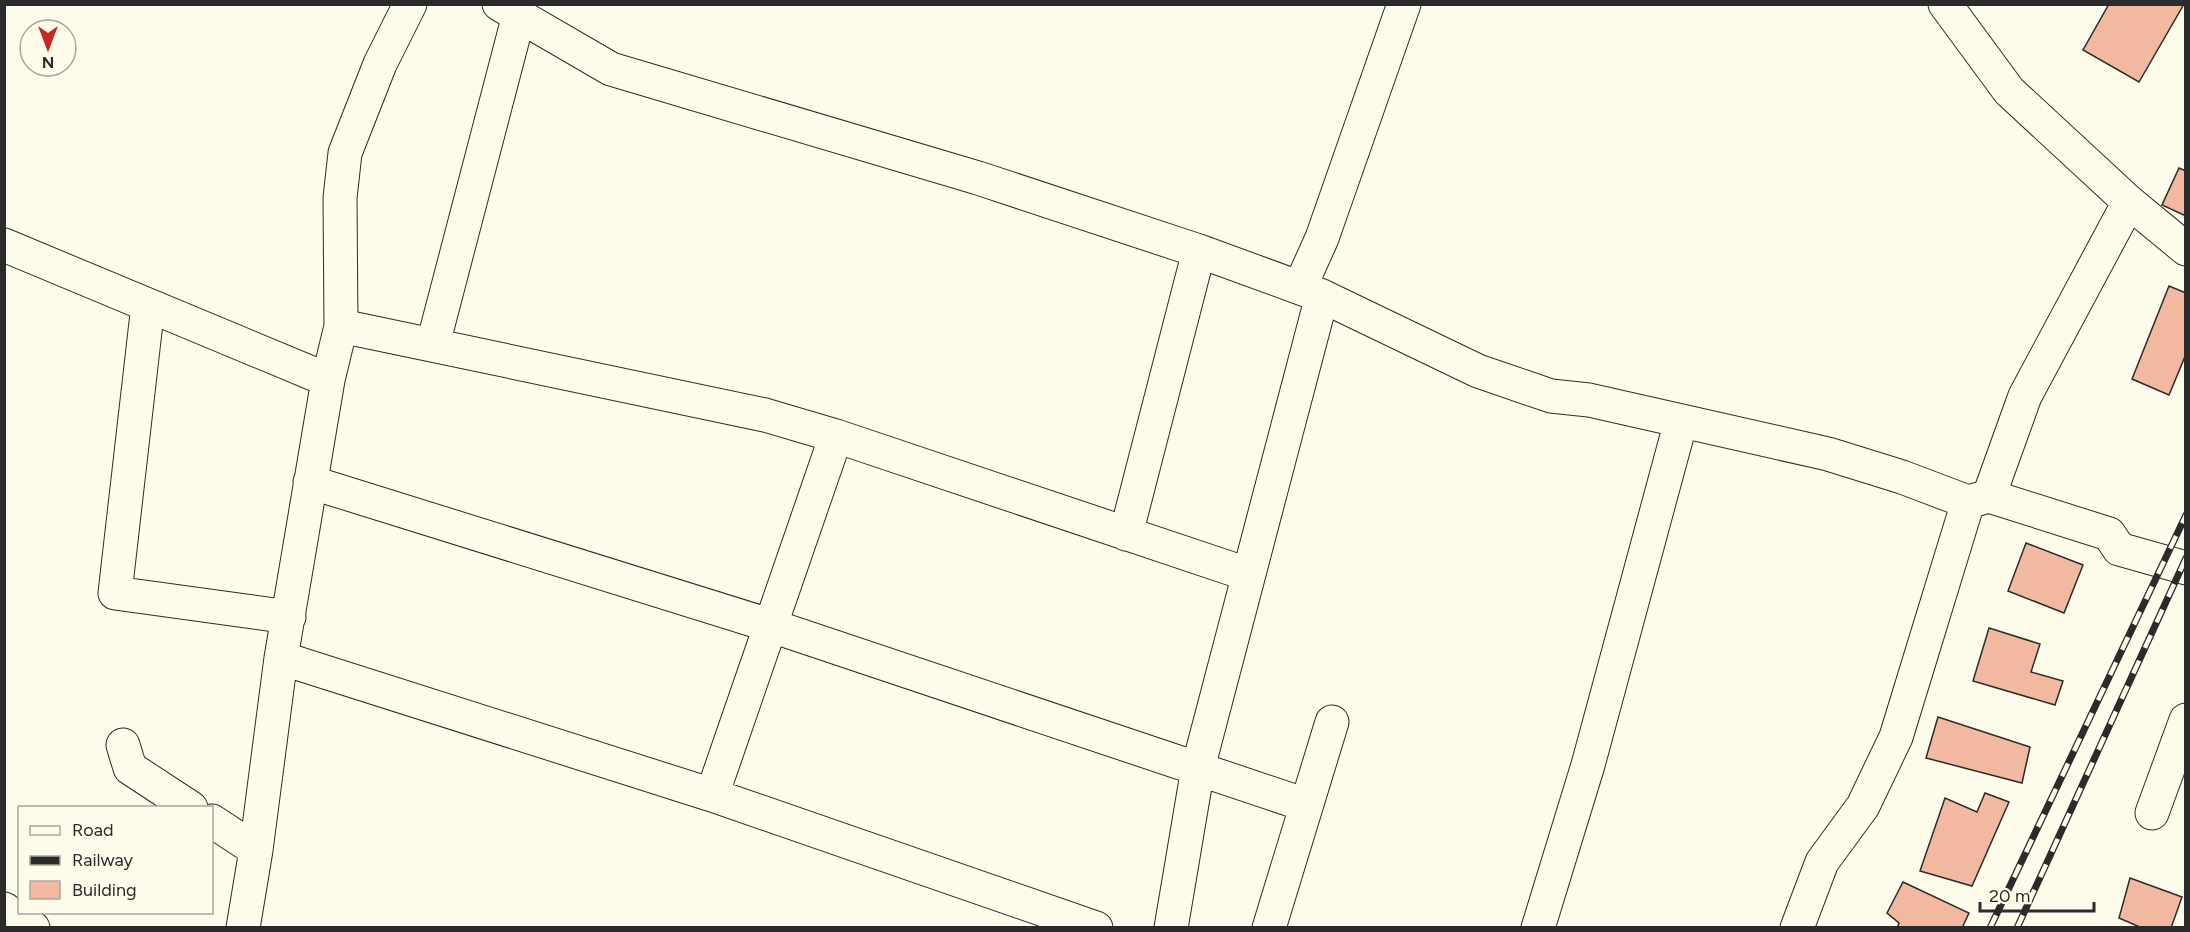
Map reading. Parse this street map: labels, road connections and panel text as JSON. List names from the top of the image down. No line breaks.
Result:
{"legend":["Road","Railway","Building"],"scale_bar":"20 m","north":"bottom"}
